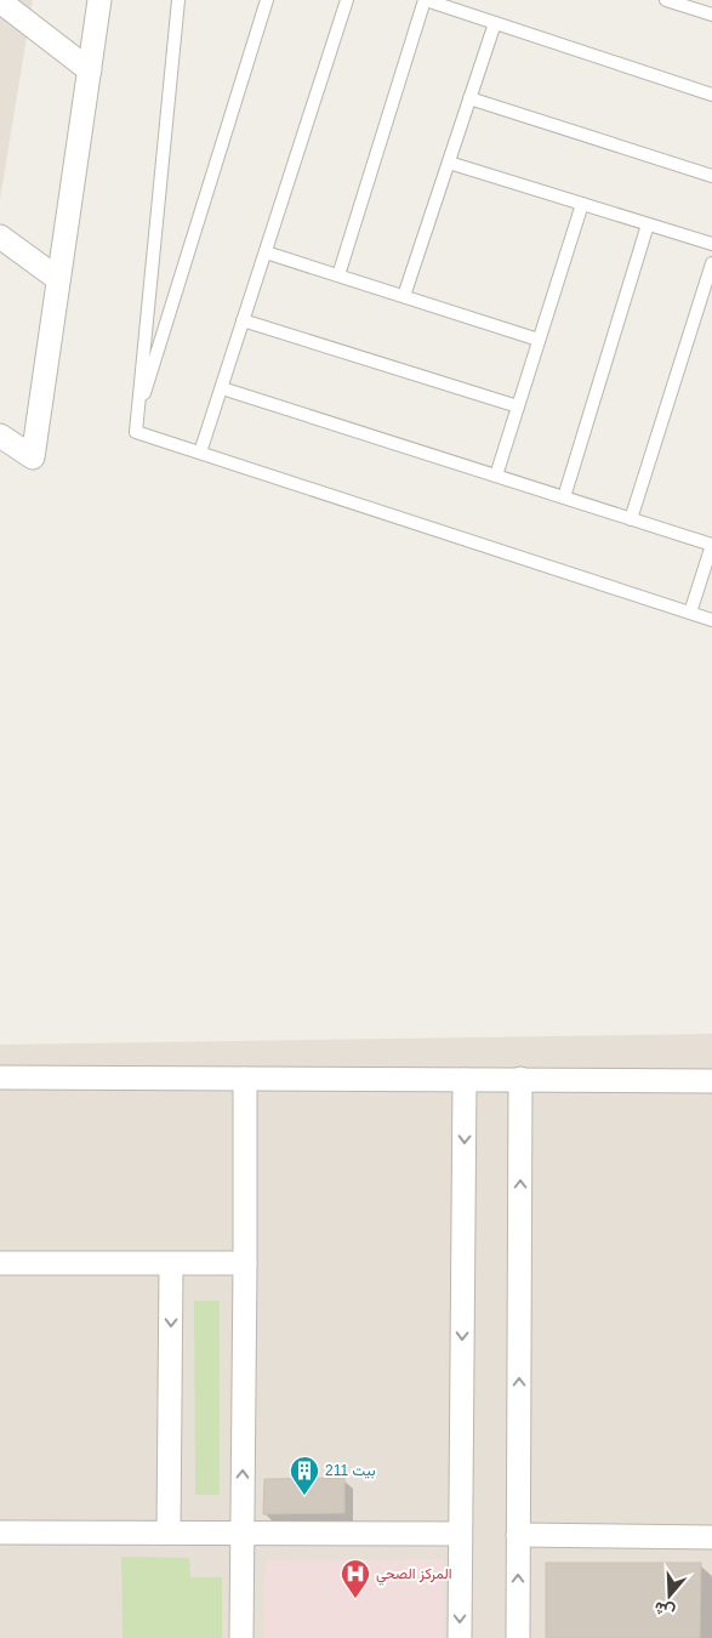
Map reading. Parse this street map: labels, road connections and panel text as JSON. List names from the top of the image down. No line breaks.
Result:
{"places":{"building":["بيت 211"],"hospital":["المركز الصحي"]},"north":"bottom"}
